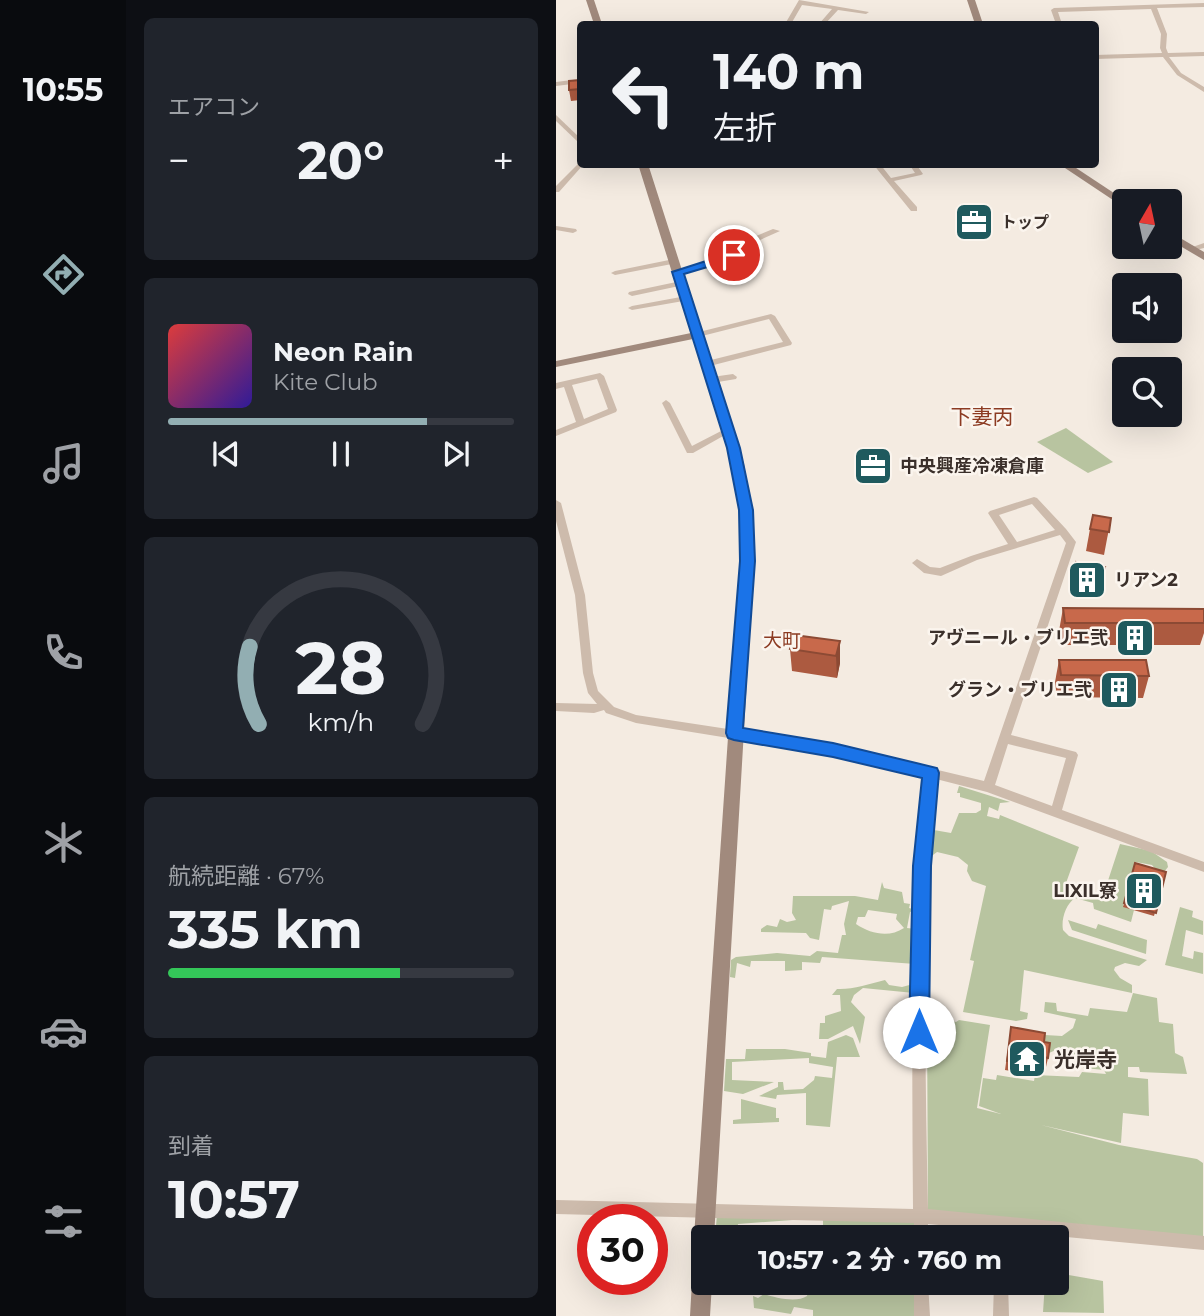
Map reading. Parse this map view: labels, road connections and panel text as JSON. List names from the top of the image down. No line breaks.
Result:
{"districts":["下妻丙","大町"],"places":{"office":["トップ","中央興産冷凍倉庫"],"building":["リアン2","アヴニール・ブリエ弐","グラン・ブリエ弐","LIXIL寮"],"temple":["光岸寺"]},"north":"top","page":{"tabs":"10:55","tile":["エアコン",["航続距離 · 67%","335 km"],["到着","10:57"]],"turn":["140 m","左折"],"heat":["−","20°","+"],"song":["Neon Rain","Kite Club"],"limit":"30","trip":"10:57 · 2 分 · 760 m","gauge":["28","km/h"]}}
